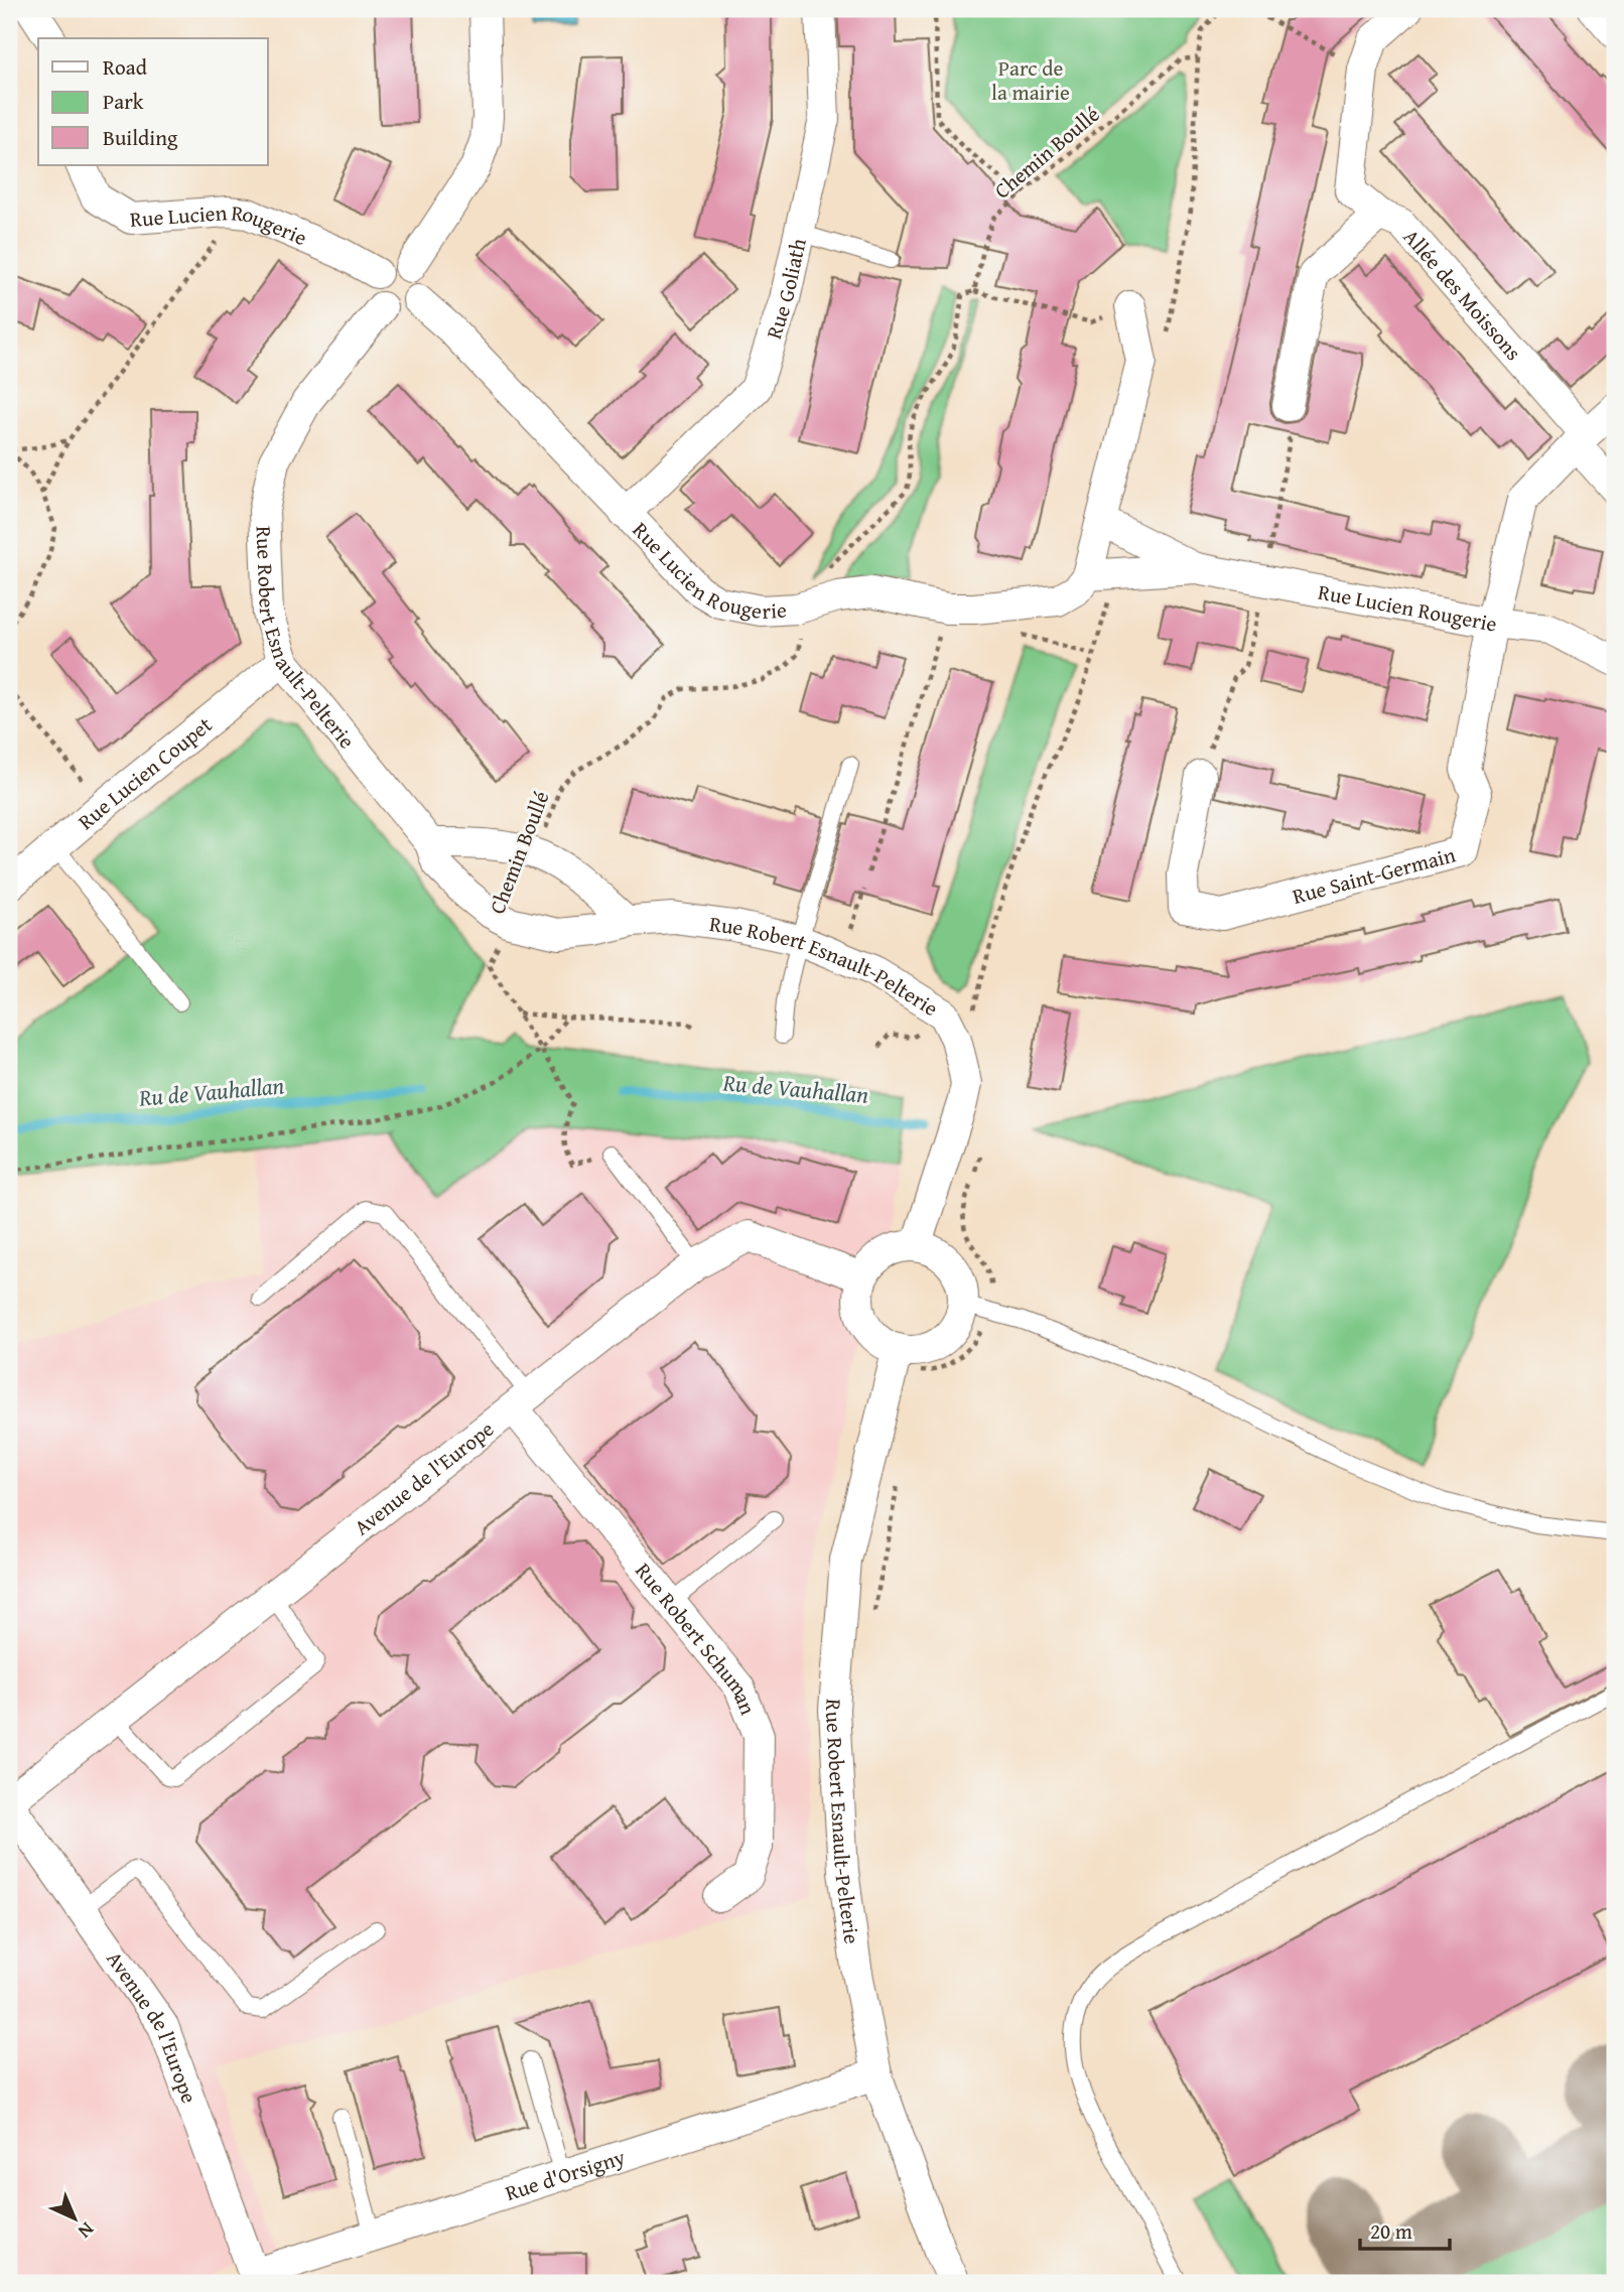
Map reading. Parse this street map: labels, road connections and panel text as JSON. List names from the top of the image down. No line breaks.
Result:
{"streets":{"street":["Rue Lucien Rougerie","Rue Goliath","Allée des Moissons","Rue Robert Esnault-Pelterie","Rue Lucien Coupet","Rue Saint-Germain","Avenue de l'Europe","Rue Robert Schuman","Rue d'Orsigny"],"path":["Chemin Boullé"]},"crossings":[["Chemin Boullé","Rue Lucien Rougerie"],["Chemin Boullé","Rue Robert Esnault-Pelterie"],["Rue Lucien Rougerie","Rue Goliath"],["Rue Lucien Rougerie","Rue Robert Esnault-Pelterie"],["Rue Lucien Rougerie","Rue Saint-Germain"],["Allée des Moissons","Rue Saint-Germain"],["Rue Robert Esnault-Pelterie","Rue Lucien Coupet"],["Rue Robert Esnault-Pelterie","Avenue de l'Europe"],["Rue Robert Esnault-Pelterie","Rue d'Orsigny"],["Avenue de l'Europe","Rue Robert Schuman"],["Avenue de l'Europe","Rue d'Orsigny"]],"water":["Ru de Vauhallan"],"parks":["Parc de la mairie"],"legend":["Road","Park","Building"],"scale_bar":"20 m","north":"bottom right"}
